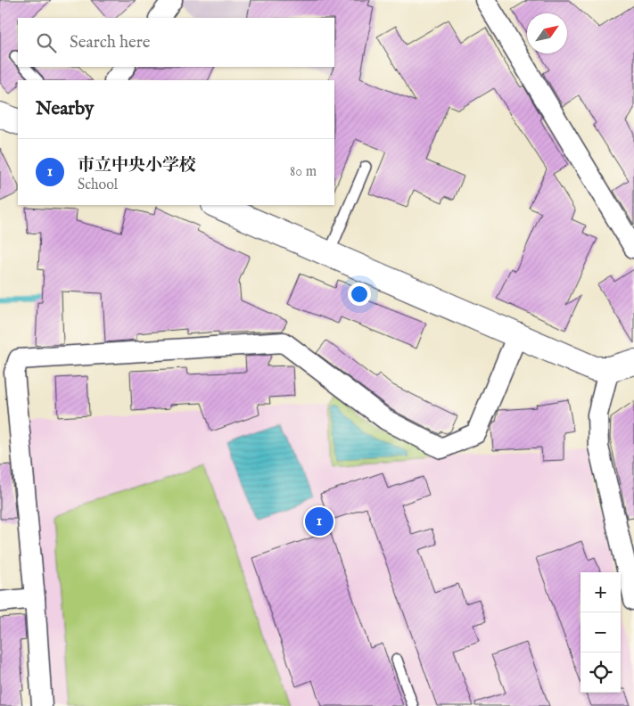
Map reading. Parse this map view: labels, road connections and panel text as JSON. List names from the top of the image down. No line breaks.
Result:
{"north":"top right","page":{"search":"Search here","heading":"Nearby","list":[{"mark":"1","name":"市立中央小学校","note":"School","value":"80 m"}],"pins":"1","map_buttons":["+","−"]}}
